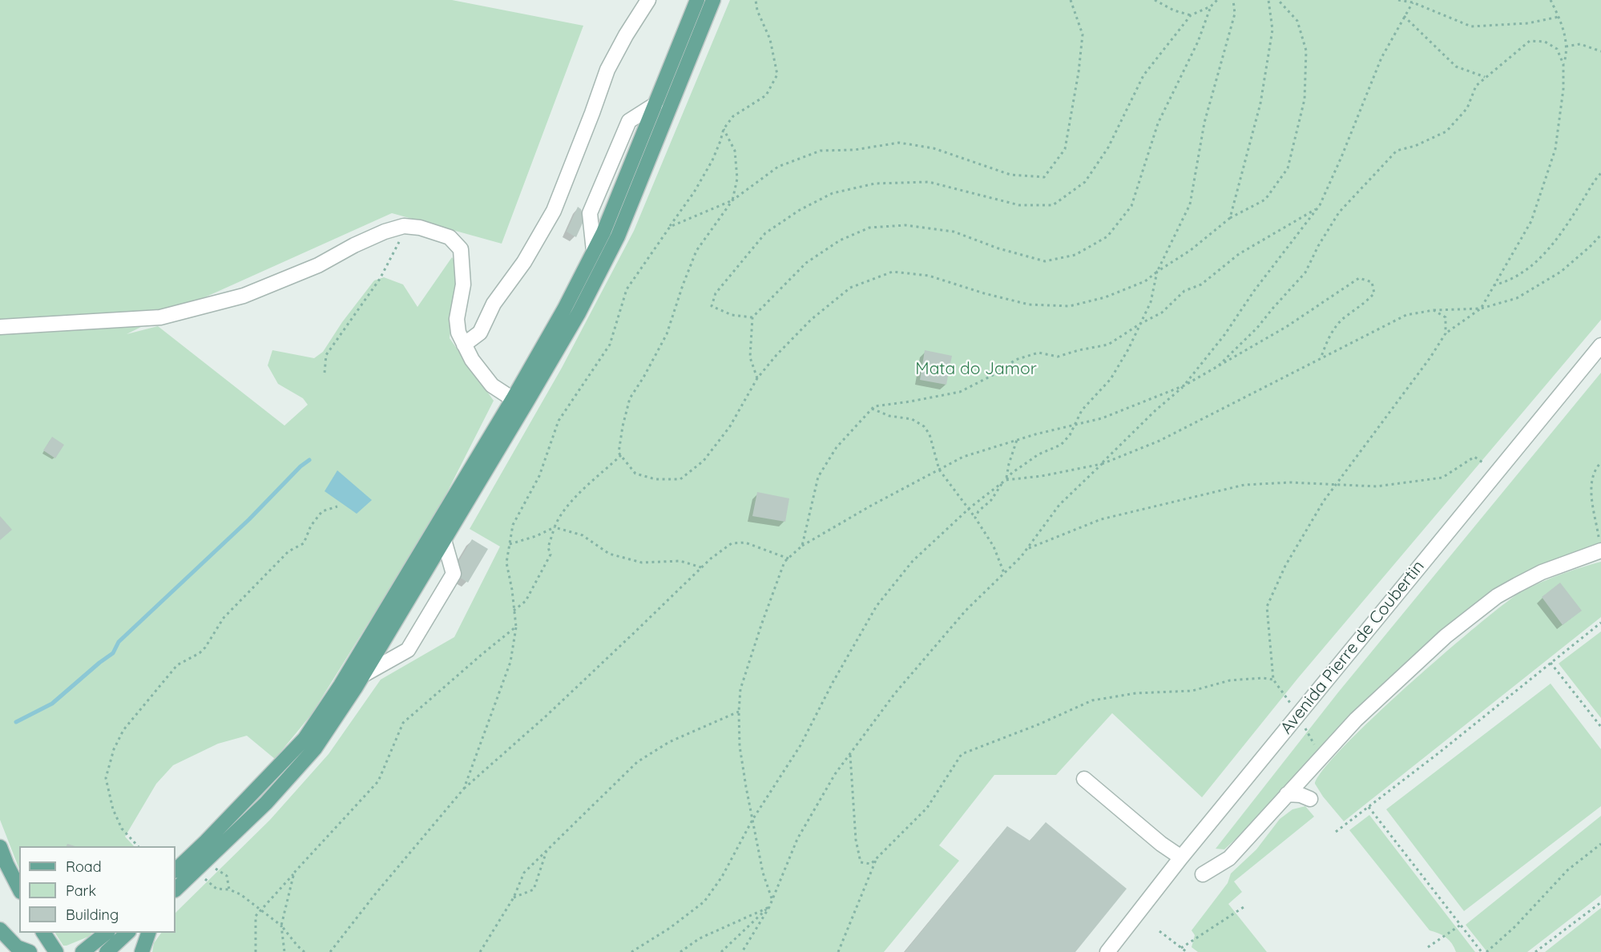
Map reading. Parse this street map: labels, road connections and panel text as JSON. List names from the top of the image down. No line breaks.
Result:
{"streets":{"street":["Avenida Pierre de Coubertin"]},"parks":["Mata do Jamor"],"legend":["Road","Park","Building"]}
